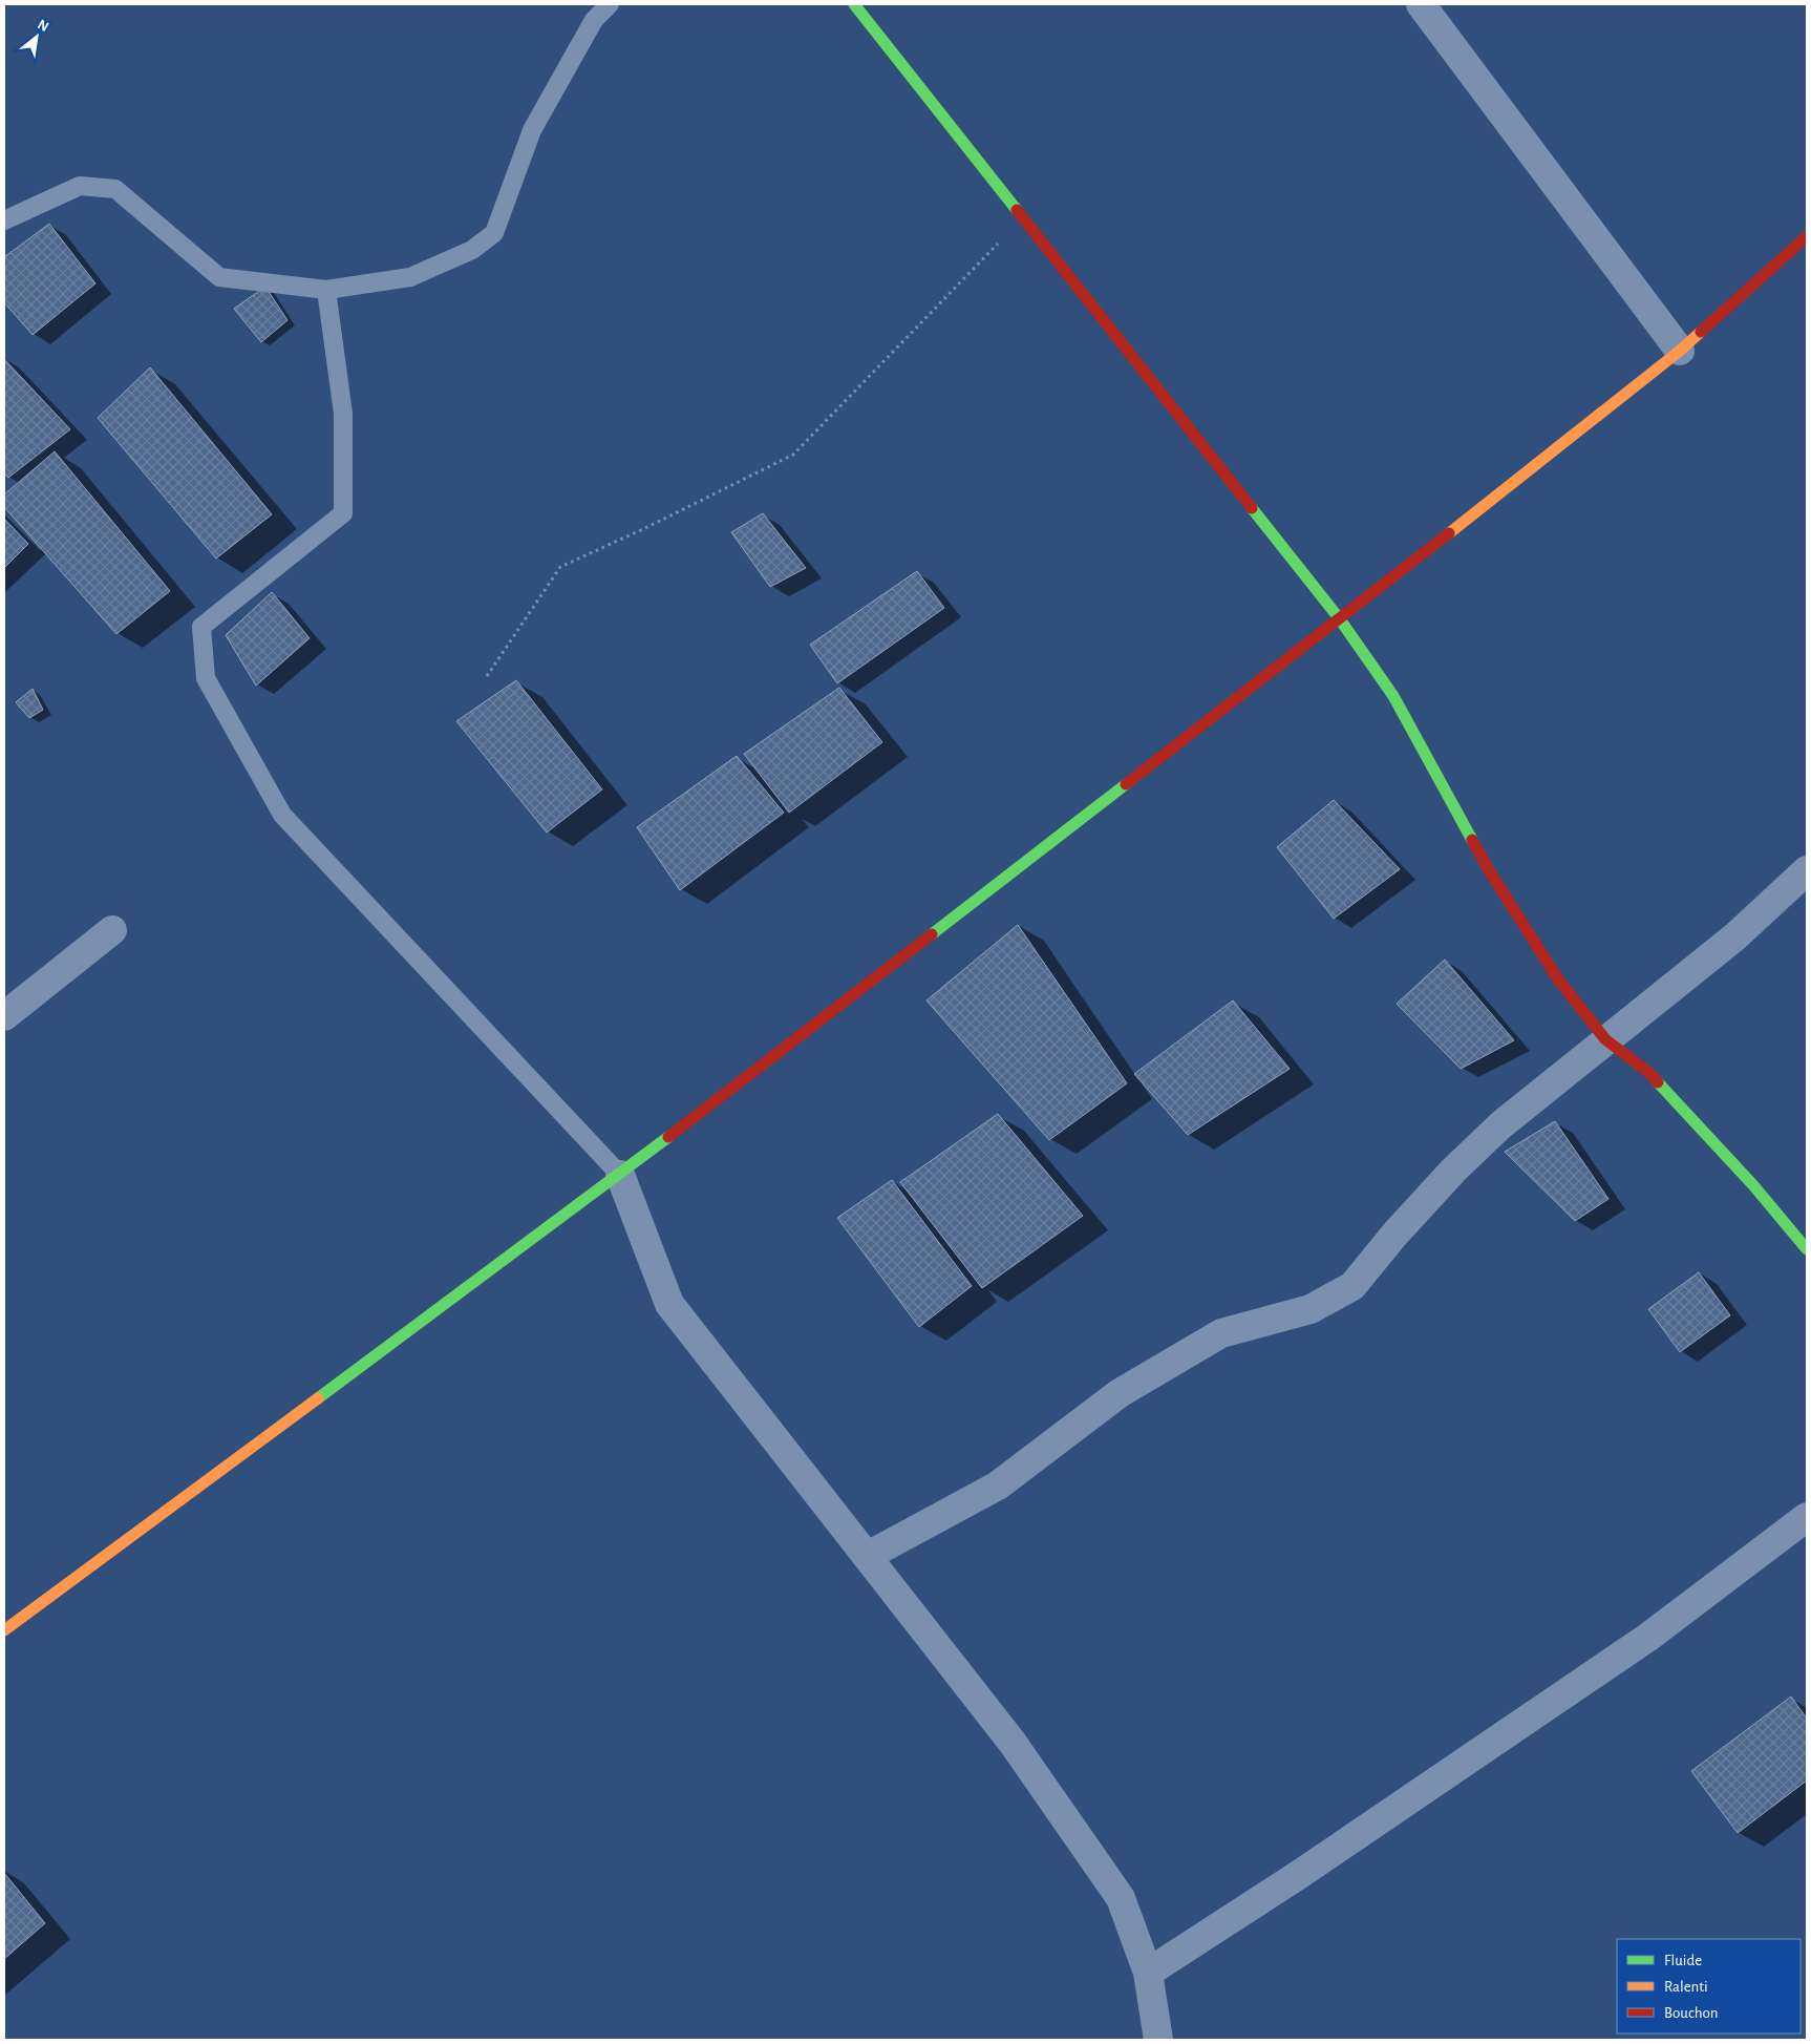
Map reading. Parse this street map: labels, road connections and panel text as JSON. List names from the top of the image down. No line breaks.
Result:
{"legend":["Fluide","Ralenti","Bouchon"],"north":"top right"}
